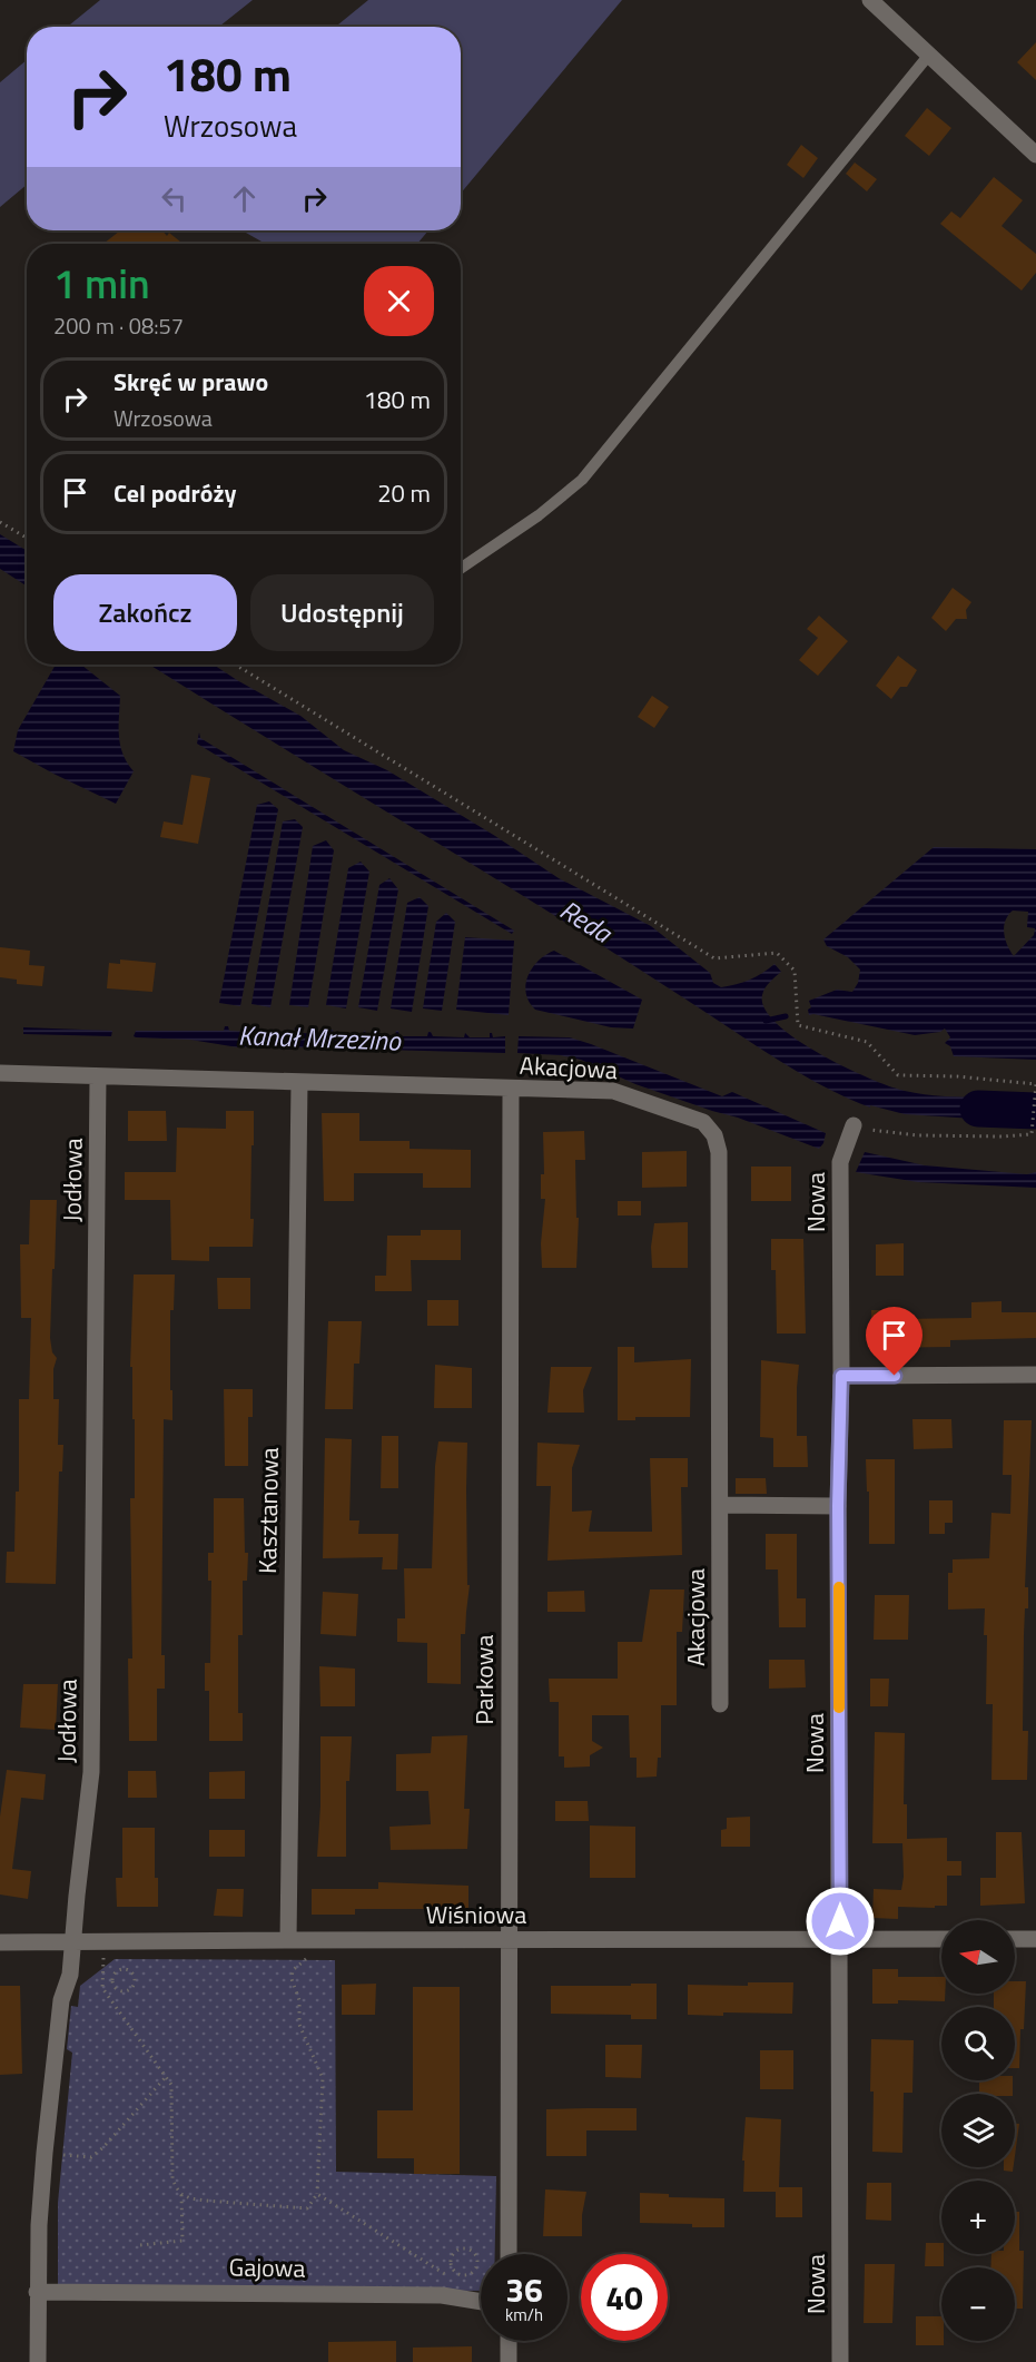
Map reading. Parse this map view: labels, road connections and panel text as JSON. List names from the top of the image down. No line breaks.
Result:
{"streets":{"street":["Akacjowa","Jodłowa","Nowa","Kasztanowa","Parkowa","Wiśniowa","Gajowa"]},"crossings":[["Akacjowa","Jodłowa"],["Akacjowa","Kasztanowa"],["Akacjowa","Parkowa"],["Jodłowa","Wiśniowa"],["Jodłowa","Gajowa"],["Nowa","Wiśniowa"],["Kasztanowa","Wiśniowa"],["Parkowa","Wiśniowa"]],"water":["Reda","Kanał Mrzezino"],"north":"left","page":{"turn":["180 m","Wrzosowa"],"heading":["1 min","200 m · 08:57"],"list":[{"name":"Skręć w prawo","note":"Wrzosowa","value":"180 m"},{"name":"Cel podróży","value":"20 m"}],"buttons":["Zakończ","Udostępnij"],"map_buttons":["+","−"],"speed":"36 km/h","limit":"40"}}
